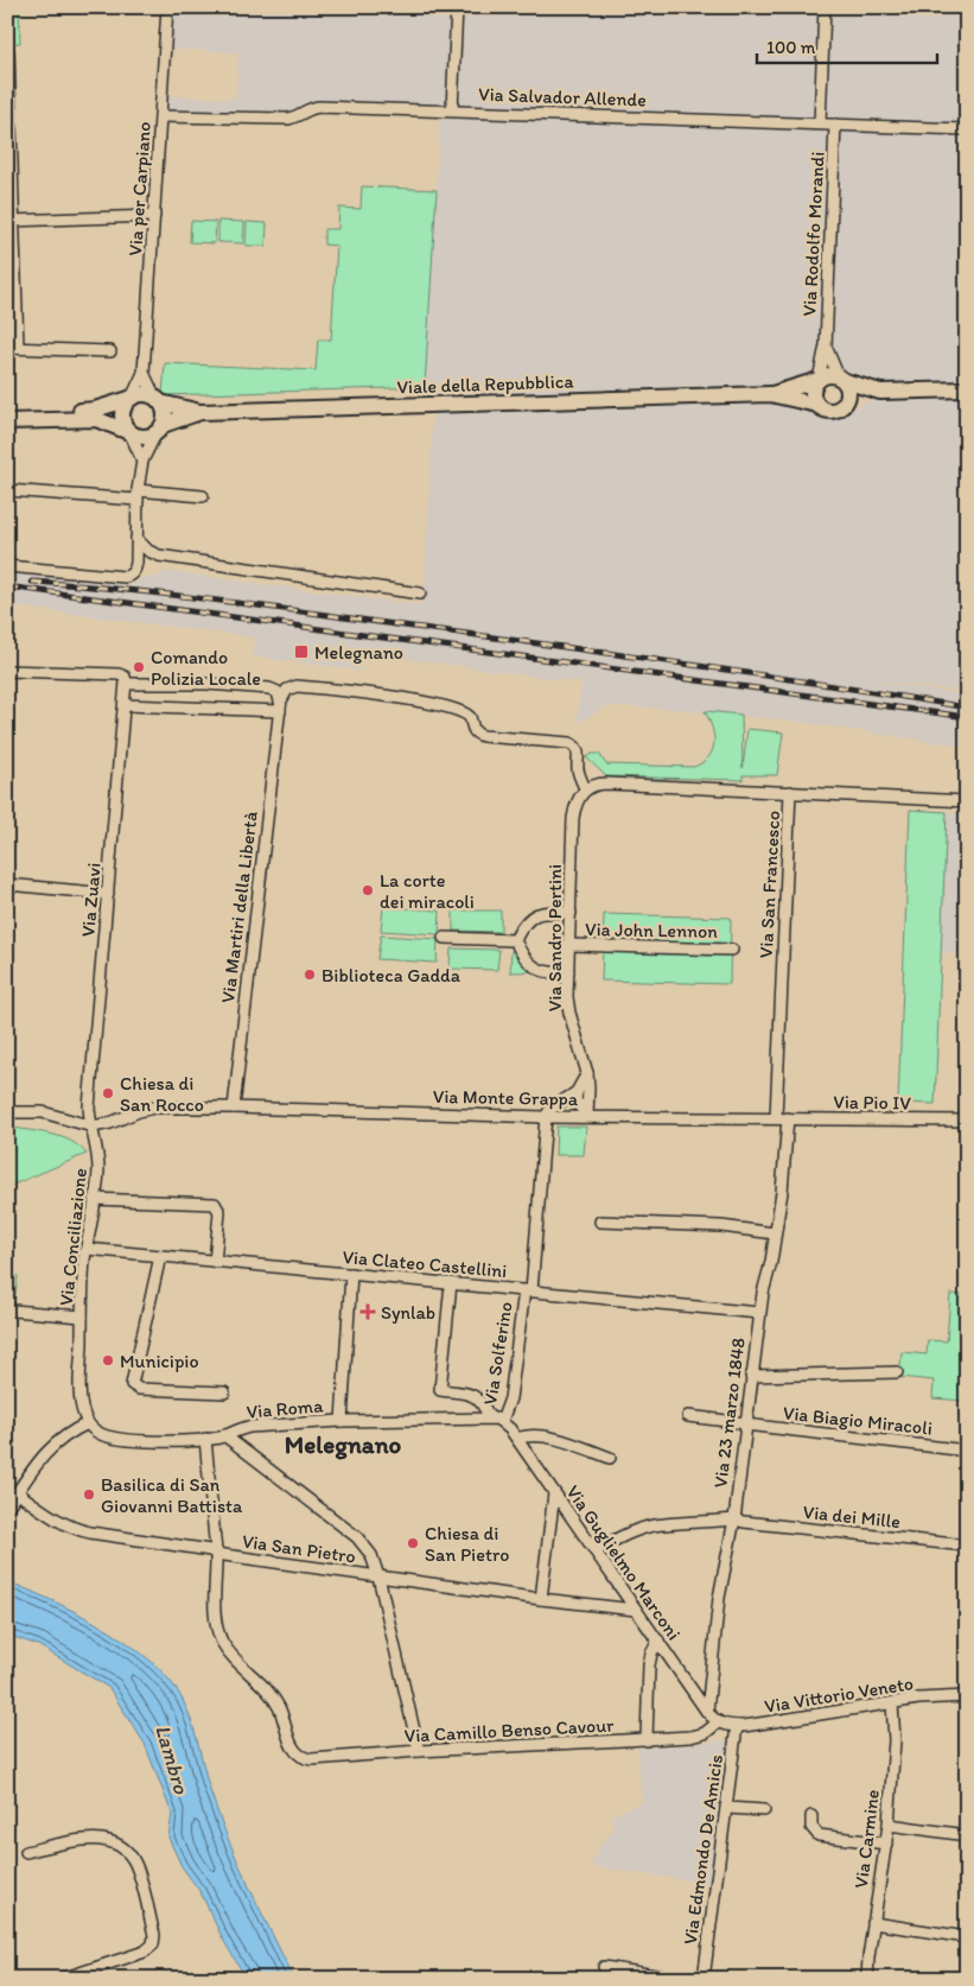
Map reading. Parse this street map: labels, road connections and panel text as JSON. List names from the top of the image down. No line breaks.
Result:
{"streets":{"street":["Via Salvador Allende","Via per Carpiano","Via Rodolfo Morandi","Viale della Repubblica","Via San Francesco","Via Zuavi","Via Martiri della Libertà","Via John Lennon","Via Sandro Pertini","Via Monte Grappa","Via Pio IV","Via Conciliazione","Via Clateo Castellini","Via Solferino","Via Roma","Via 23 marzo 1848","Via Biagio Miracoli","Via dei Mille","Via San Pietro","Via Guglielmo Marconi","Via Vittorio Veneto","Via Camillo Benso Cavour","Via Carmine","Via Edmondo De Amicis"]},"crossings":[["Via Salvador Allende","Via per Carpiano"],["Via Salvador Allende","Via Rodolfo Morandi"],["Via per Carpiano","Viale della Repubblica"],["Via Rodolfo Morandi","Viale della Repubblica"],["Via San Francesco","Via Monte Grappa"],["Via San Francesco","Via Pio IV"],["Via San Francesco","Via 23 marzo 1848"],["Via Zuavi","Via Monte Grappa"],["Via Zuavi","Via Conciliazione"],["Via Martiri della Libertà","Via Sandro Pertini"],["Via Martiri della Libertà","Via Monte Grappa"],["Via John Lennon","Via Sandro Pertini"],["Via Sandro Pertini","Via Monte Grappa"],["Via Monte Grappa","Via Pio IV"],["Via Monte Grappa","Via Conciliazione"],["Via Monte Grappa","Via Solferino"],["Via Monte Grappa","Via 23 marzo 1848"],["Via Pio IV","Via 23 marzo 1848"],["Via Conciliazione","Via Clateo Castellini"],["Via Conciliazione","Via Roma"],["Via Clateo Castellini","Via Solferino"],["Via Clateo Castellini","Via 23 marzo 1848"],["Via Solferino","Via Roma"],["Via Solferino","Via Guglielmo Marconi"],["Via Roma","Via Guglielmo Marconi"],["Via 23 marzo 1848","Via Biagio Miracoli"],["Via 23 marzo 1848","Via dei Mille"],["Via 23 marzo 1848","Via Guglielmo Marconi"],["Via dei Mille","Via Guglielmo Marconi"],["Via San Pietro","Via Guglielmo Marconi"],["Via San Pietro","Via Camillo Benso Cavour"],["Via Guglielmo Marconi","Via Vittorio Veneto"],["Via Guglielmo Marconi","Via Camillo Benso Cavour"],["Via Vittorio Veneto","Via Camillo Benso Cavour"],["Via Vittorio Veneto","Via Carmine"],["Via Vittorio Veneto","Via Edmondo De Amicis"]],"districts":["Melegnano"],"water":["Lambro"],"places":{"transit":["Melegnano"],"other":["Comando Polizia Locale","La corte dei miracoli","Biblioteca Gadda","Chiesa di San Rocco","Municipio","Basilica di San Giovanni Battista","Chiesa di San Pietro"],"health":["Synlab"]},"scale_bar":"100 m"}
